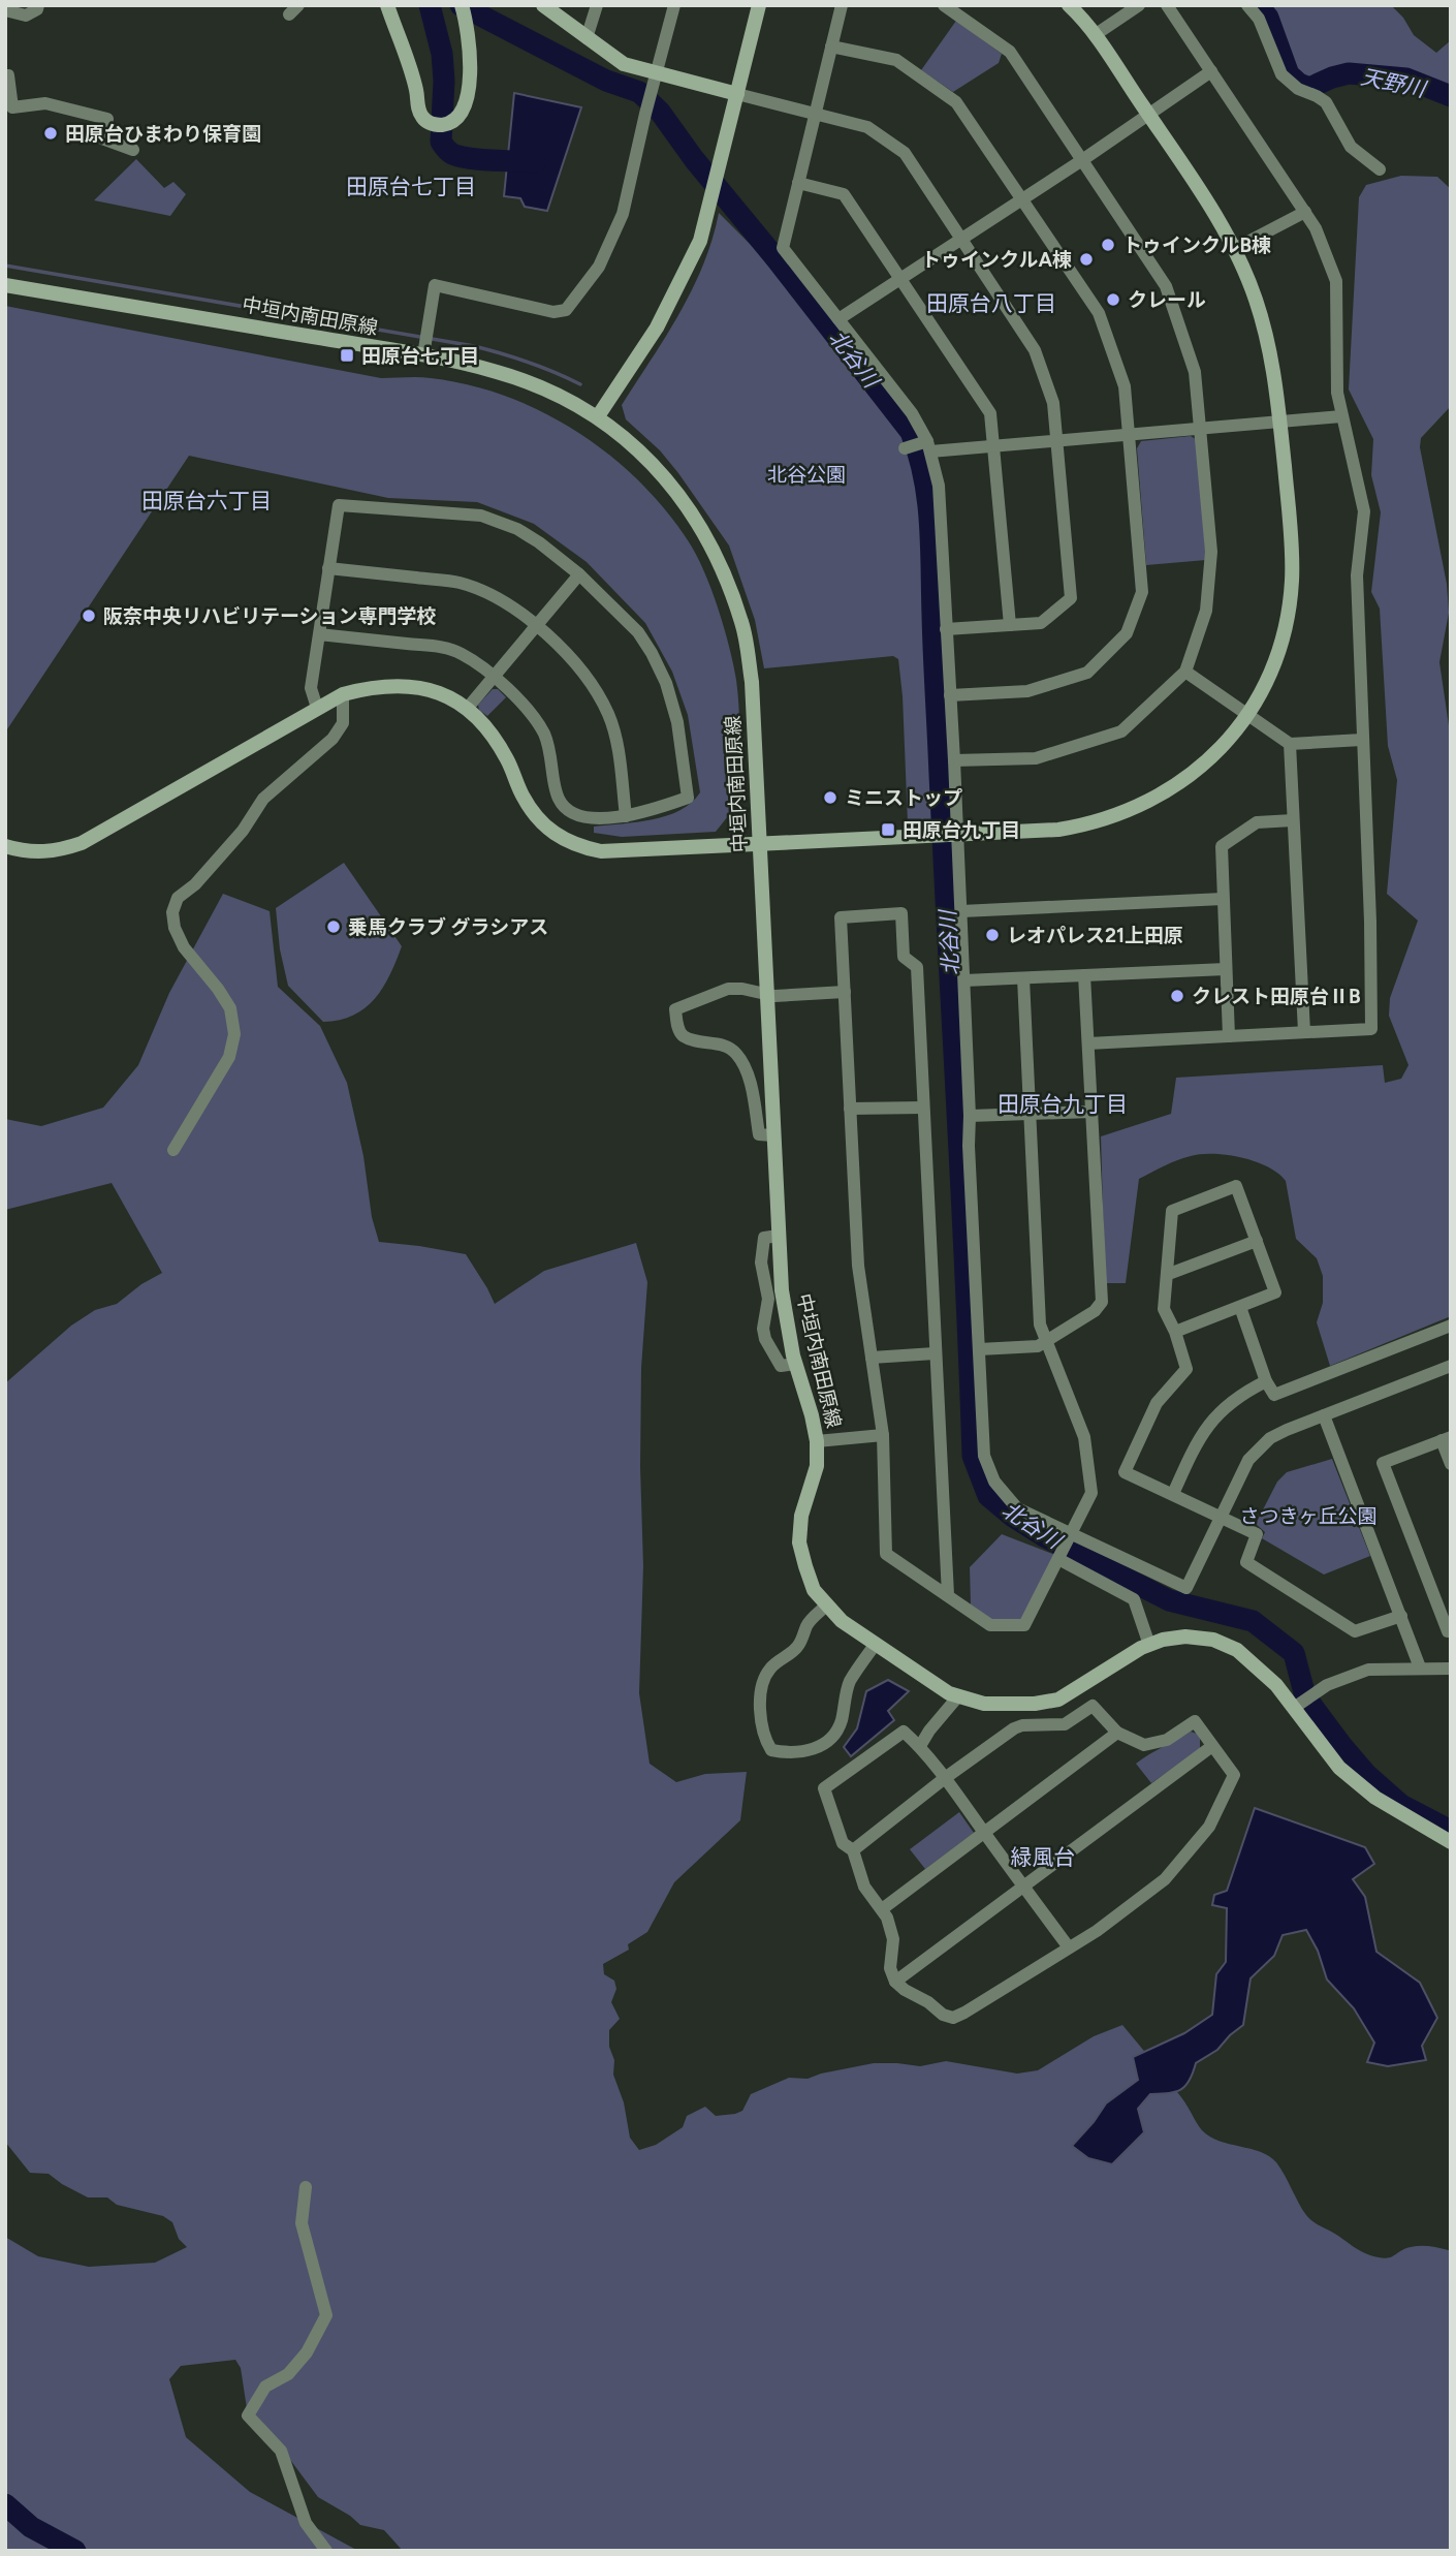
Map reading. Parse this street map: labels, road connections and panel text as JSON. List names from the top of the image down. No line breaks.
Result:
{"streets":{"main road":["中垣内南田原線"]},"districts":["田原台七丁目","田原台八丁目","田原台六丁目","田原台九丁目","緑風台"],"water":["天野川","北谷川"],"parks":["北谷公園","さつきヶ丘公園"],"places":{"other":["田原台ひまわり保育園","トゥインクルB棟","トゥインクルA棟","クレール","阪奈中央リハビリテーション専門学校","ミニストップ","乗馬クラブ グラシアス","レオパレス21上田原","クレスト田原台ⅡB"],"transit":["田原台七丁目","田原台九丁目"]}}
